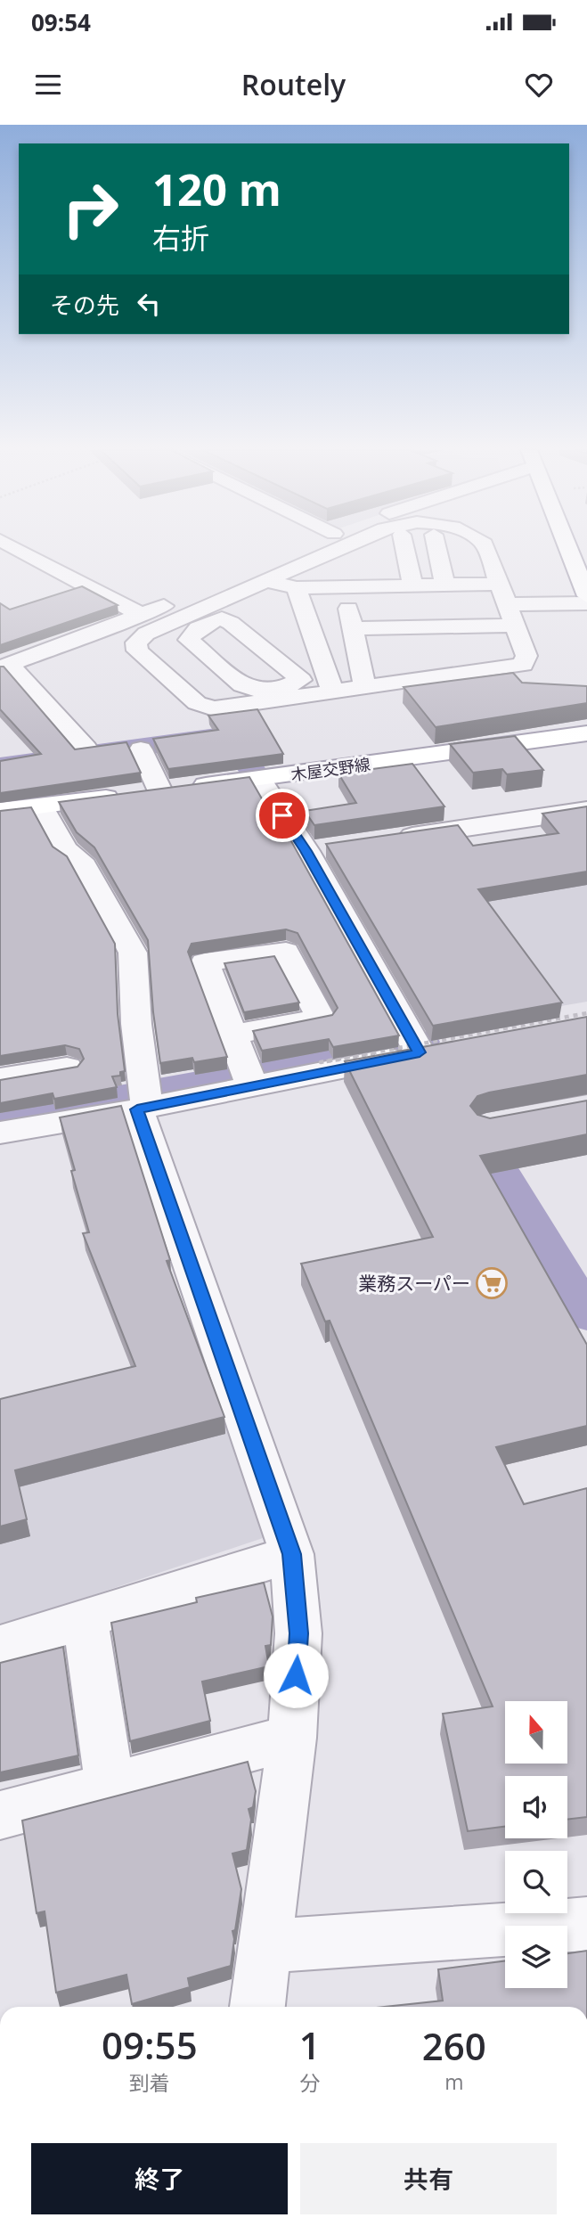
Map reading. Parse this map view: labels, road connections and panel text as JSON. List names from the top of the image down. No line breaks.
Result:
{"streets":{"main road":["木屋交野線"]},"places":{"supermarket":["業務スーパー"]},"north":"top","page":{"status":"09:54","header":"Routely","turn":["120 m","右折"],"then":"その先","eta":["09:55","到着","1","分","260","m"],"buttons":["終了","共有"]}}
